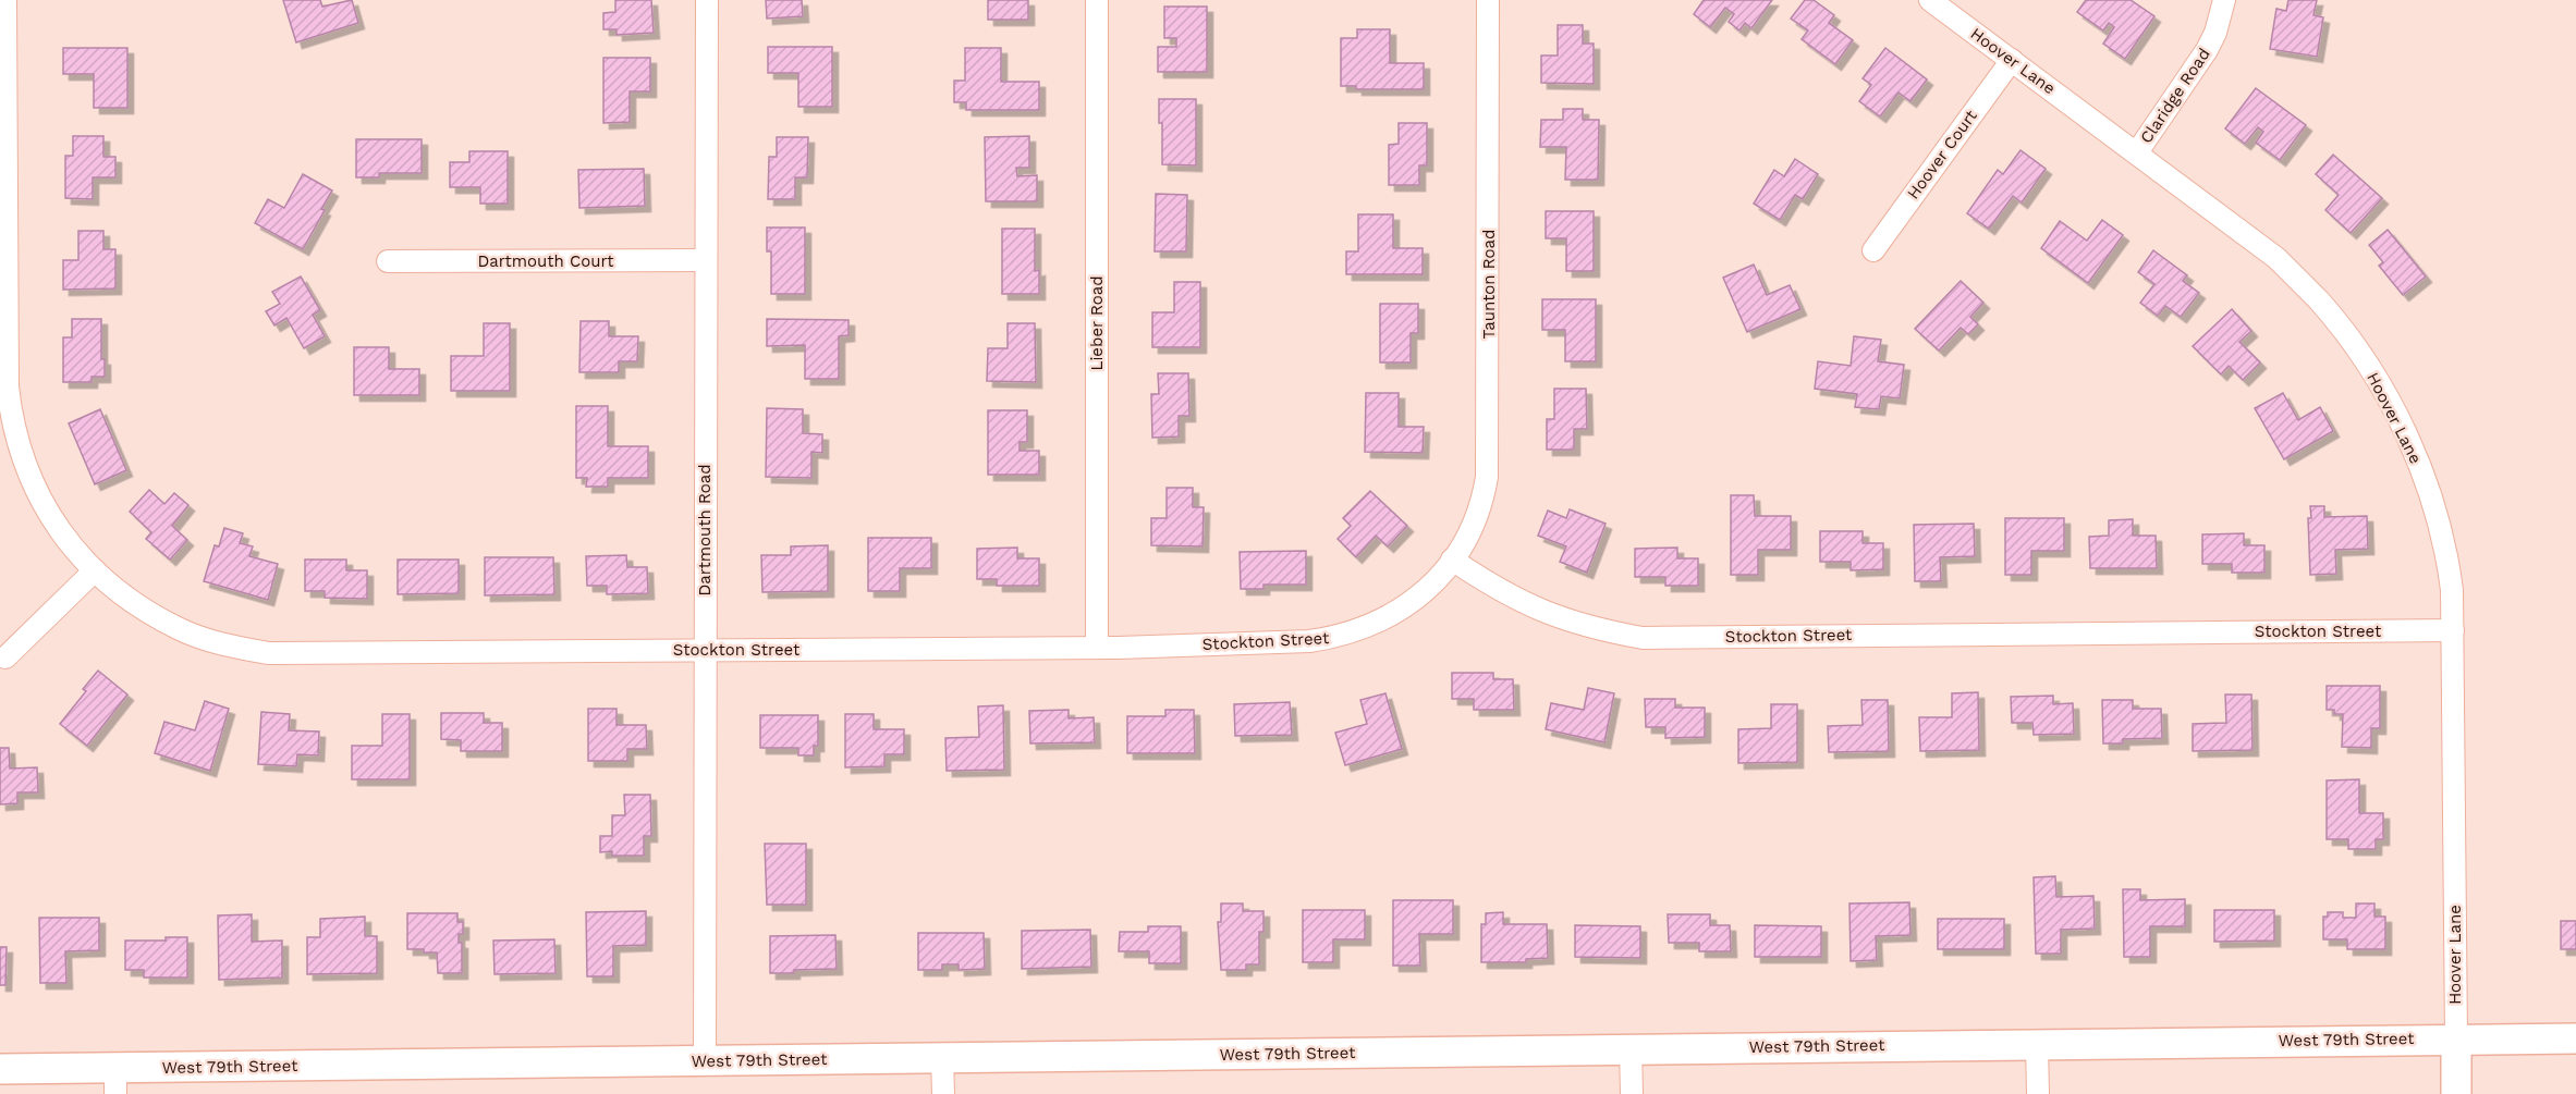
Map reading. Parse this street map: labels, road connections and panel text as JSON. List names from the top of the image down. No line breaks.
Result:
{"streets":{"main road":["West 79th Street"],"street":["Hoover Lane","Claridge Road","Hoover Court","Dartmouth Court","Taunton Road","Lieber Road","Dartmouth Road","Stockton Street"]},"crossings":[["Hoover Lane","Claridge Road"],["Hoover Lane","Hoover Court"],["Hoover Lane","Stockton Street"],["Hoover Lane","West 79th Street"],["Dartmouth Court","Dartmouth Road"],["Taunton Road","Stockton Street"],["Lieber Road","Stockton Street"],["Dartmouth Road","Stockton Street"],["Dartmouth Road","West 79th Street"]]}
